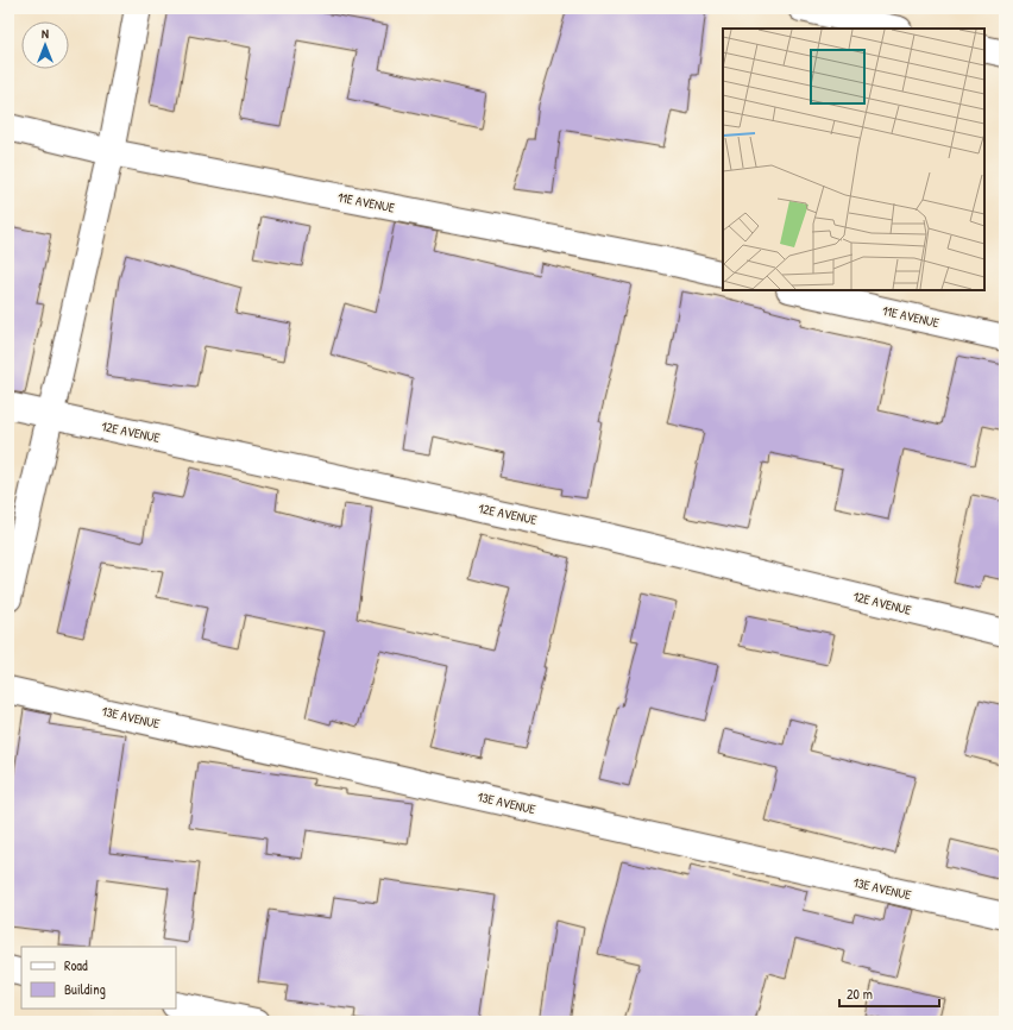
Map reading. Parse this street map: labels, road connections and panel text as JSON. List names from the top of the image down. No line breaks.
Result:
{"streets":{"street":["11E AVENUE","12E AVENUE","13E AVENUE"]},"legend":["Road","Building"],"scale_bar":"20 m","north":"top"}
